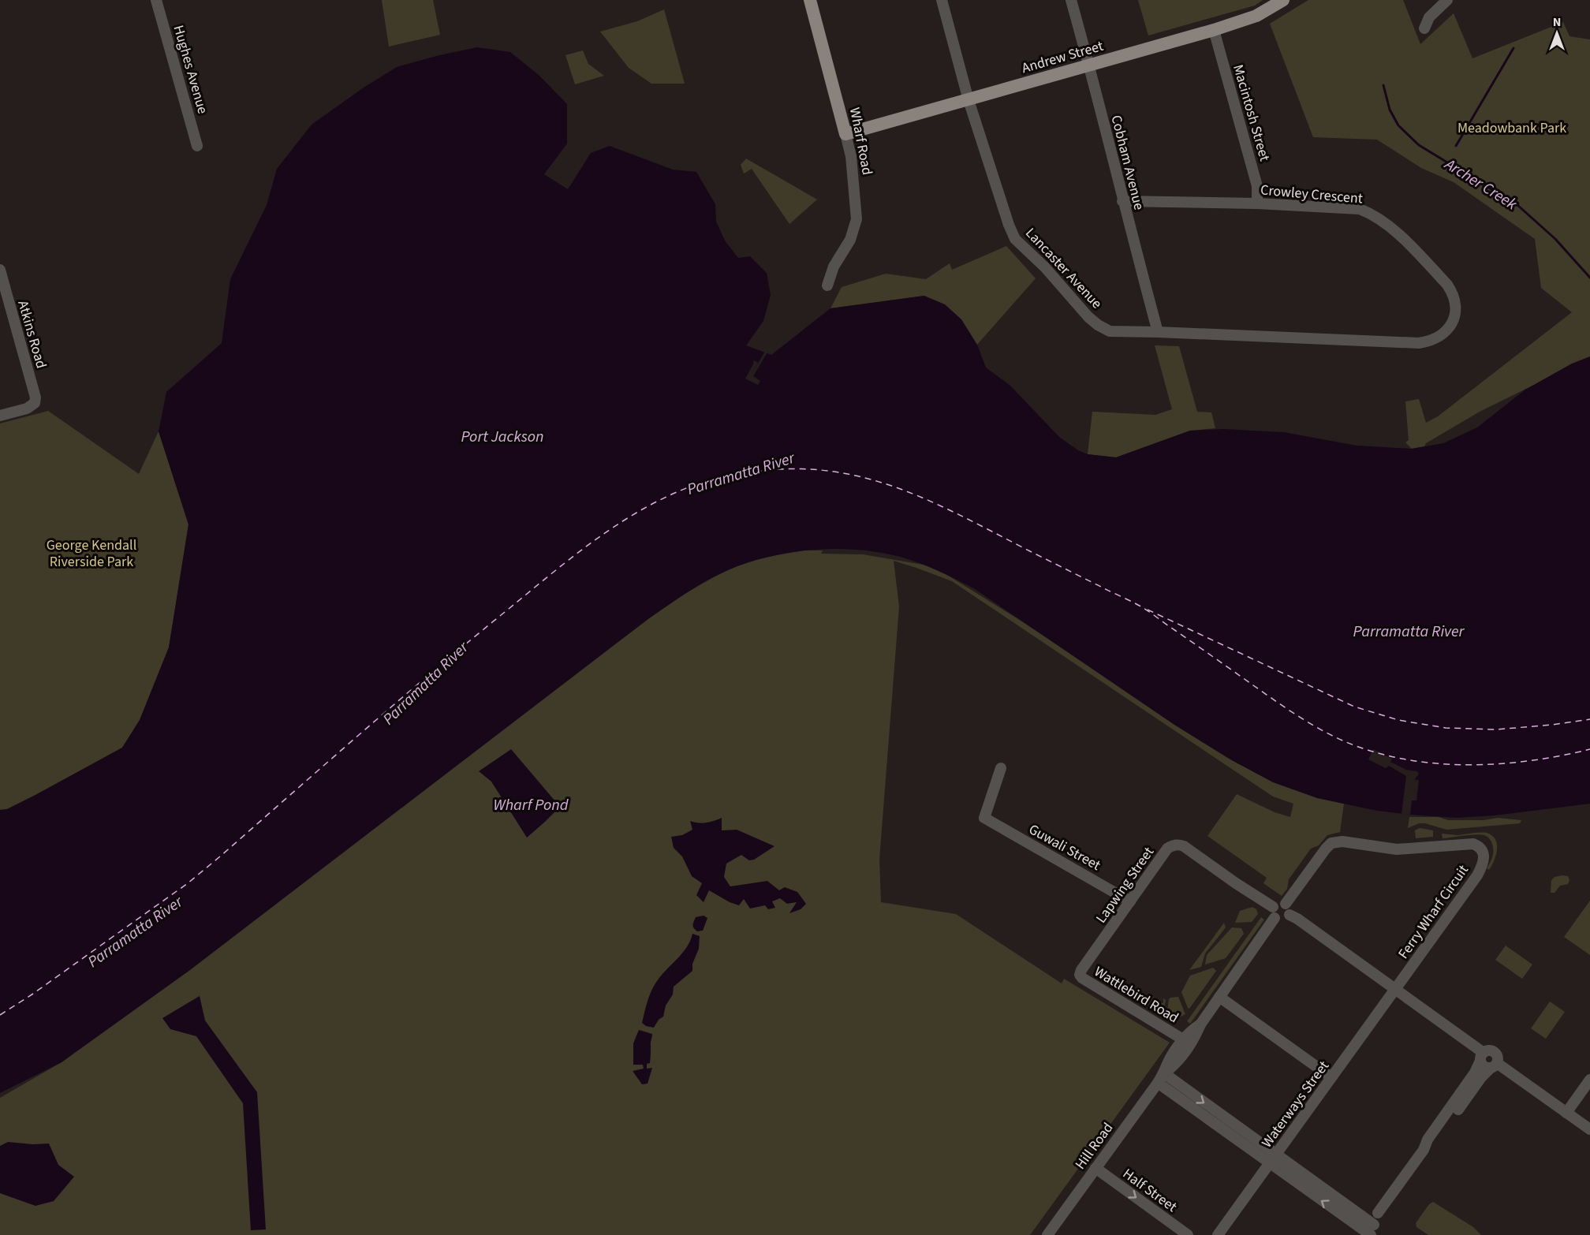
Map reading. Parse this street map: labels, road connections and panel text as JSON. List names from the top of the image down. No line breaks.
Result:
{"streets":{"main road":["Andrew Street","Wharf Road"],"street":["Hughes Avenue","Macintosh Street","Cobham Avenue","Crowley Crescent","Lancaster Avenue","Atkins Road","Guwali Street","Lapwing Street","Ferry Wharf Circuit","Wattlebird Road","Waterways Street","Hill Road","Half Street"]},"crossings":[["Andrew Street","Macintosh Street"],["Andrew Street","Wharf Road"],["Andrew Street","Cobham Avenue"],["Andrew Street","Lancaster Avenue"],["Macintosh Street","Crowley Crescent"],["Cobham Avenue","Crowley Crescent"],["Cobham Avenue","Lancaster Avenue"],["Crowley Crescent","Lancaster Avenue"],["Guwali Street","Lapwing Street"],["Lapwing Street","Ferry Wharf Circuit"],["Lapwing Street","Wattlebird Road"],["Lapwing Street","Hill Road"],["Ferry Wharf Circuit","Waterways Street"],["Ferry Wharf Circuit","Hill Road"],["Wattlebird Road","Hill Road"],["Hill Road","Half Street"]],"one_way":["Half Street"],"water":["Archer Creek","Port Jackson","Parramatta River","Wharf Pond"],"parks":["Meadowbank Park","George Kendall Riverside Park"],"north":"top"}
